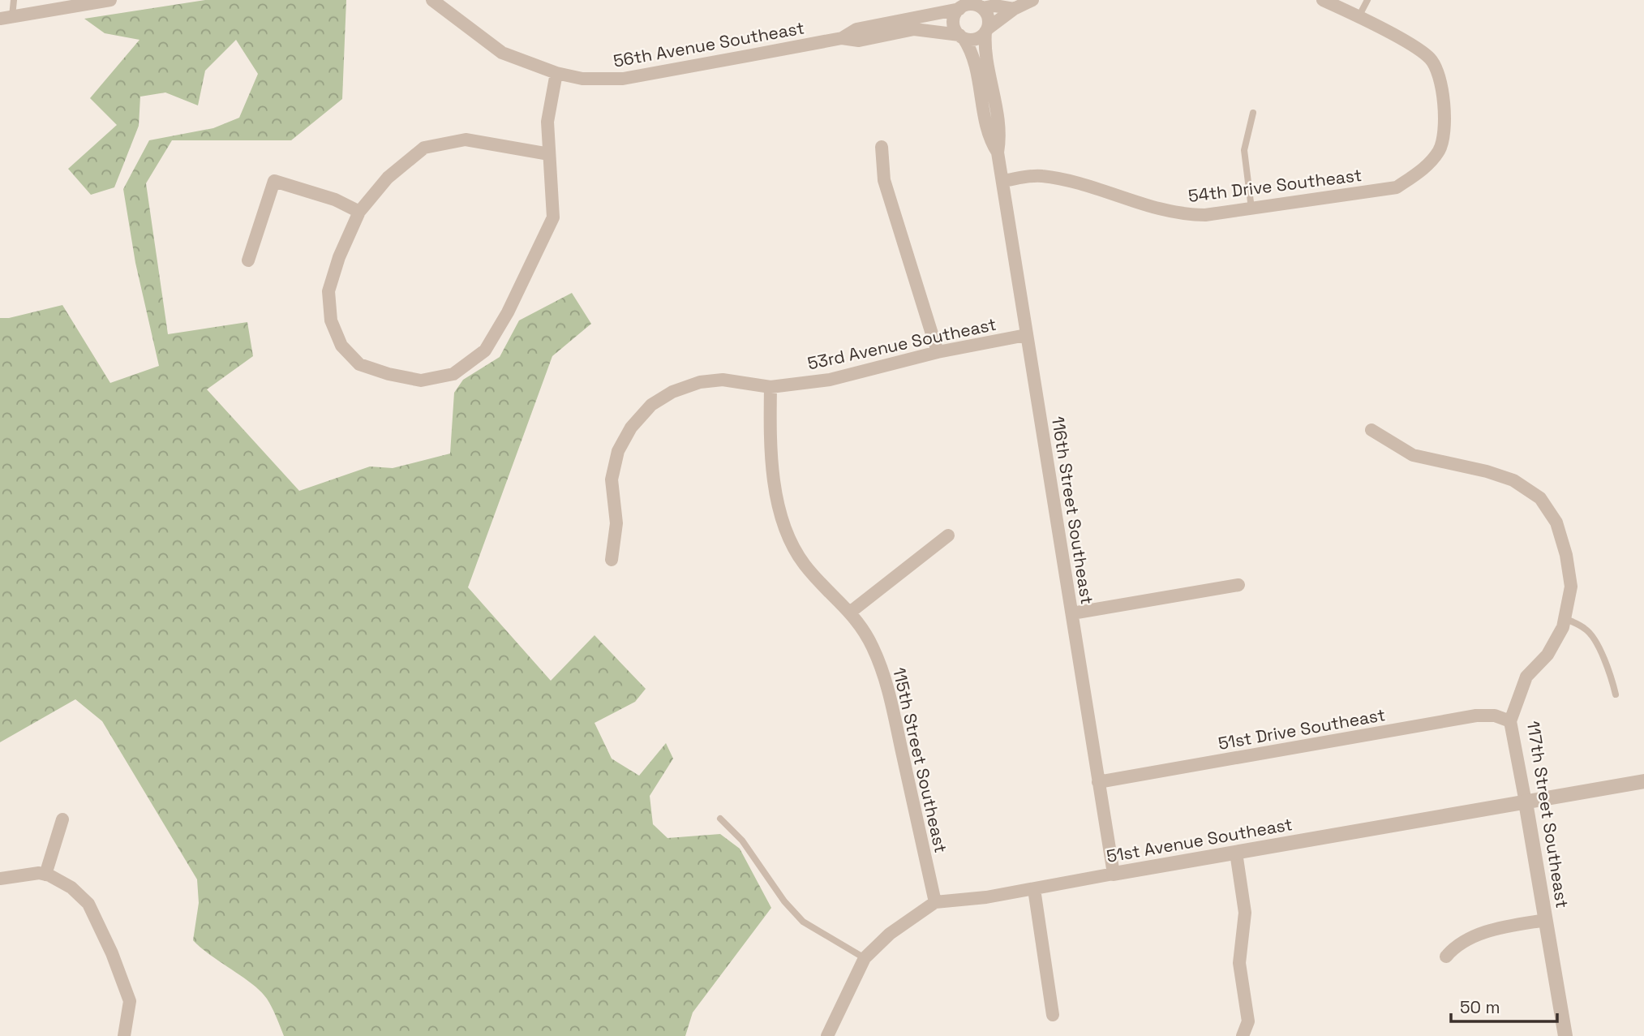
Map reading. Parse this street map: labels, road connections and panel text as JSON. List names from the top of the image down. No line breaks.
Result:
{"streets":{"street":["56th Avenue Southeast","54th Drive Southeast","53rd Avenue Southeast","116th Street Southeast","51st Drive Southeast","115th Street Southeast","117th Street Southeast","51st Avenue Southeast"]},"crossings":[["56th Avenue Southeast","116th Street Southeast"],["54th Drive Southeast","116th Street Southeast"],["53rd Avenue Southeast","116th Street Southeast"],["53rd Avenue Southeast","115th Street Southeast"],["116th Street Southeast","51st Drive Southeast"],["116th Street Southeast","51st Avenue Southeast"],["51st Drive Southeast","117th Street Southeast"],["115th Street Southeast","51st Avenue Southeast"],["117th Street Southeast","51st Avenue Southeast"]],"scale_bar":"50 m"}
